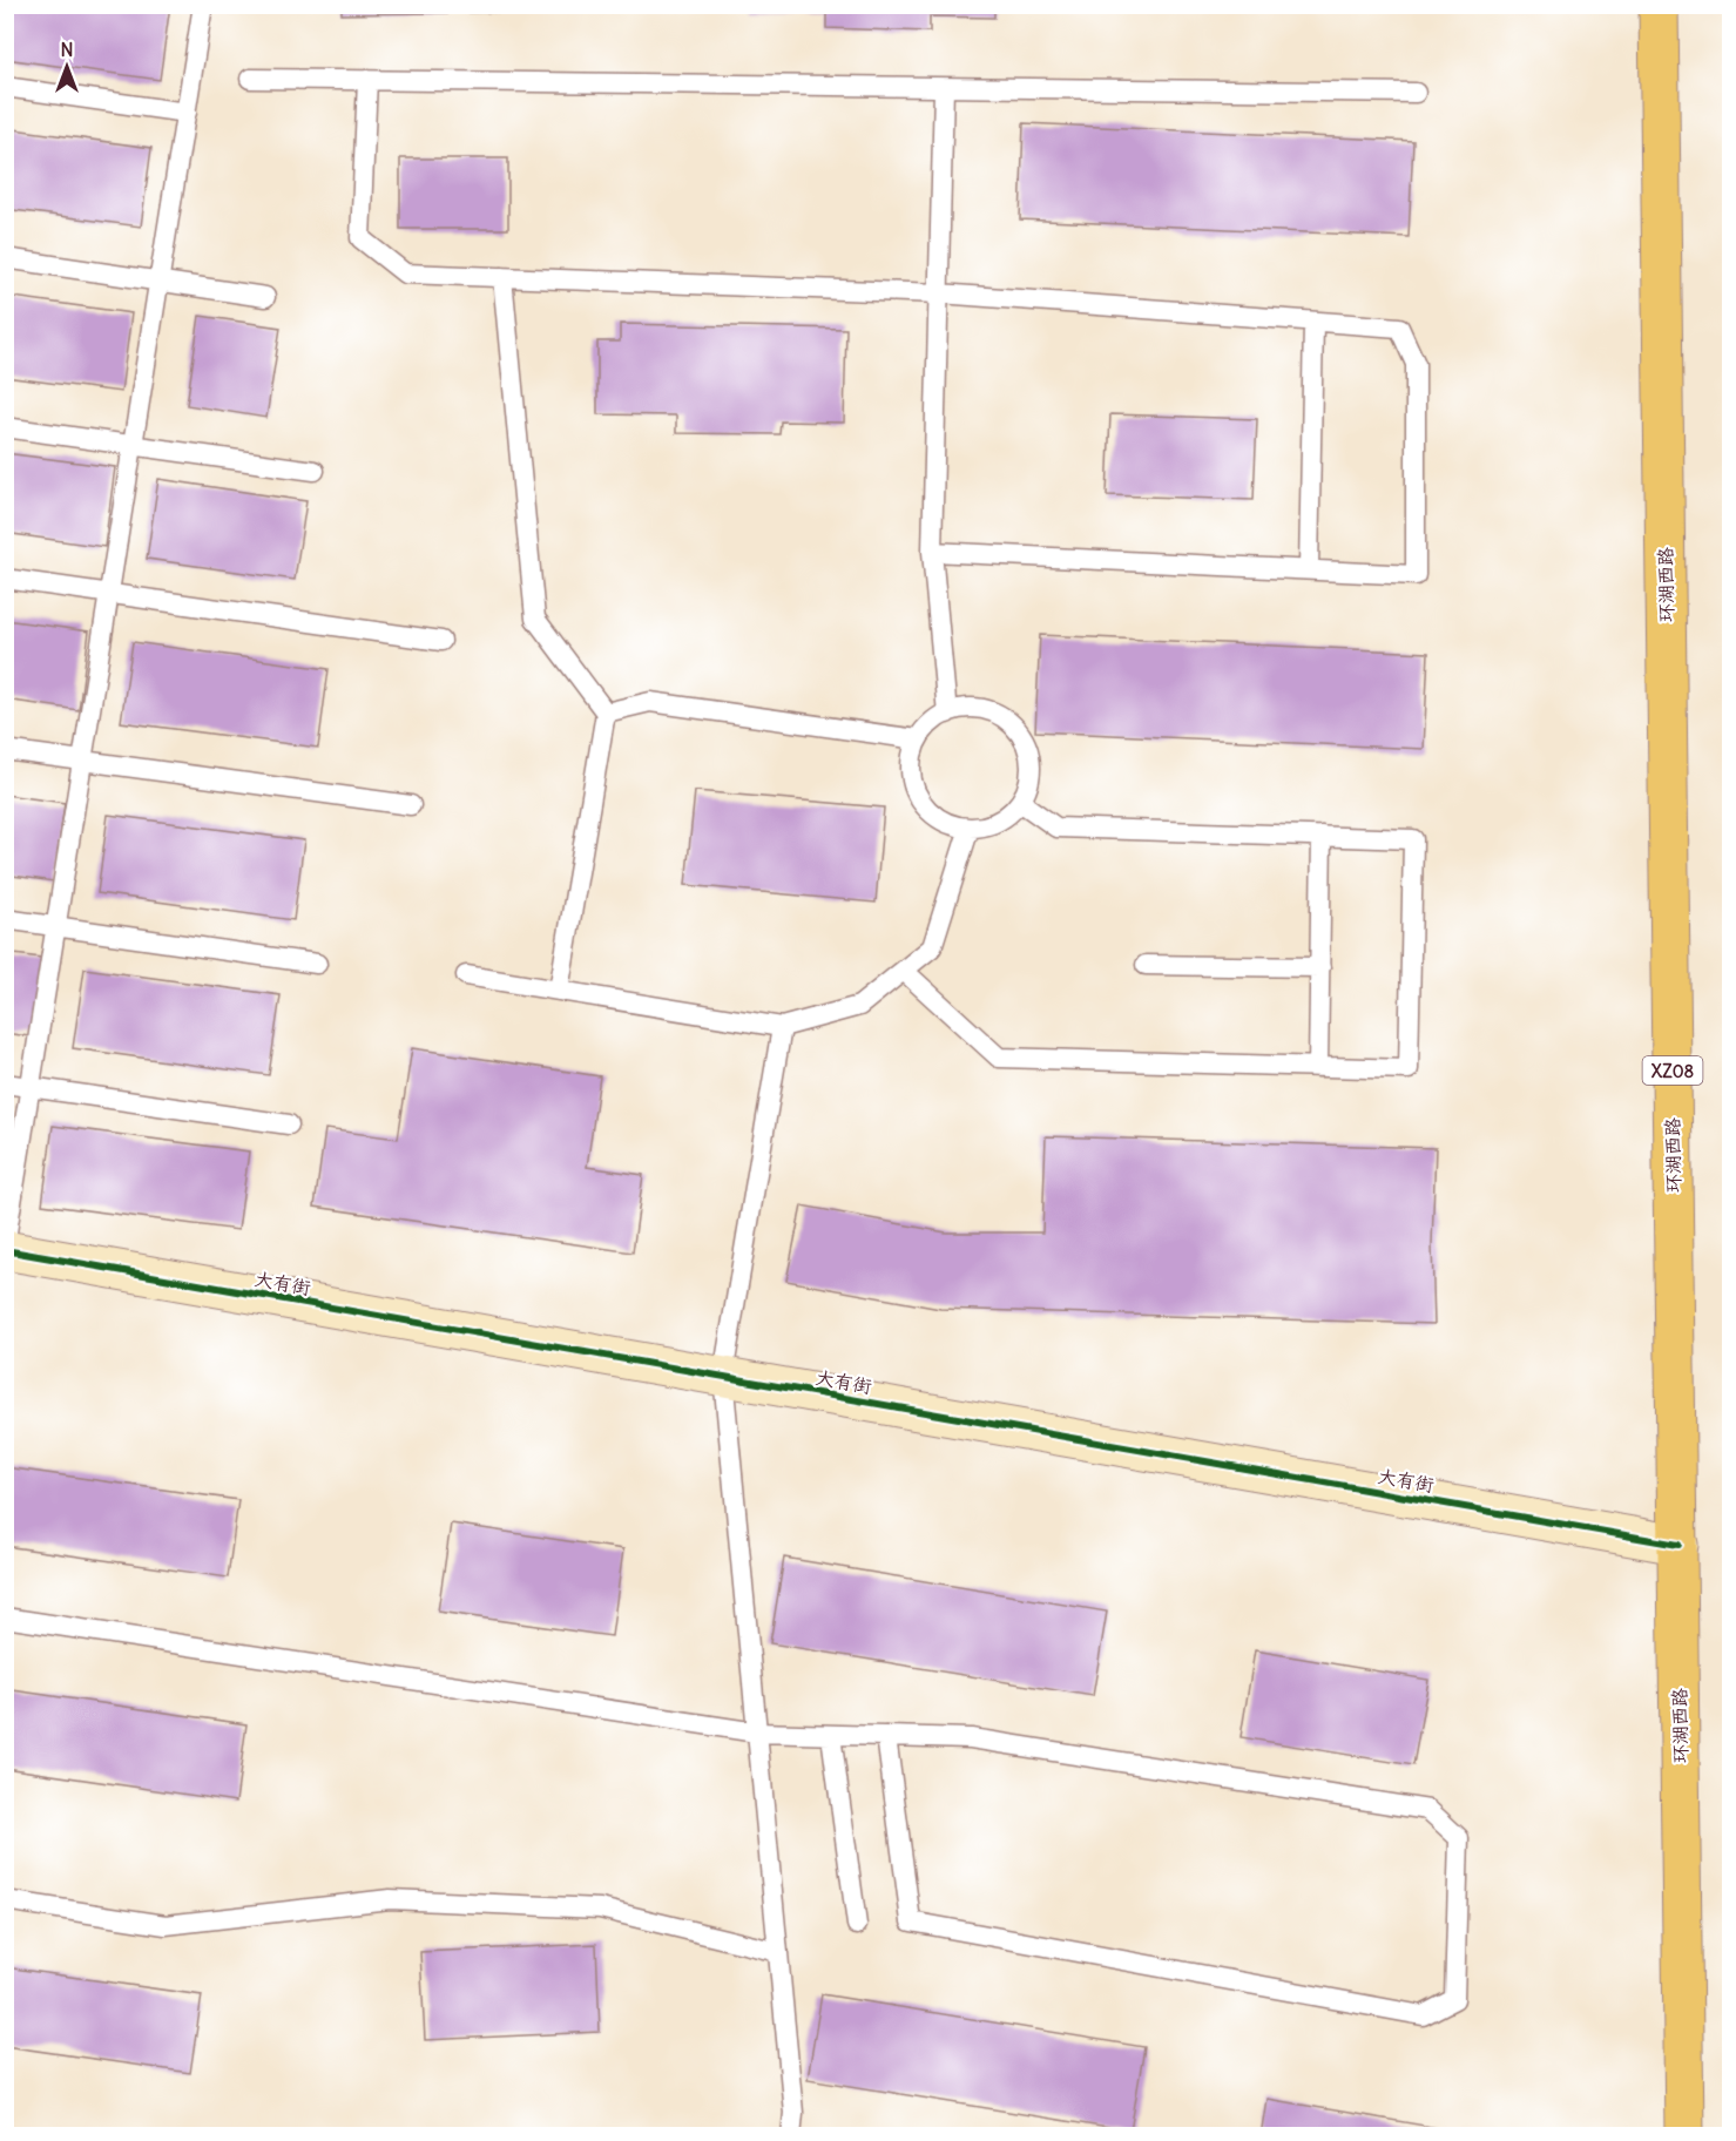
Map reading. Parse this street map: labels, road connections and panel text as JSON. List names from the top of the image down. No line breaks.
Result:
{"streets":{"main road":["环湖西路","XZ08"],"street":["大有街"]},"crossings":[["环湖西路","大有街"]],"north":"top"}
